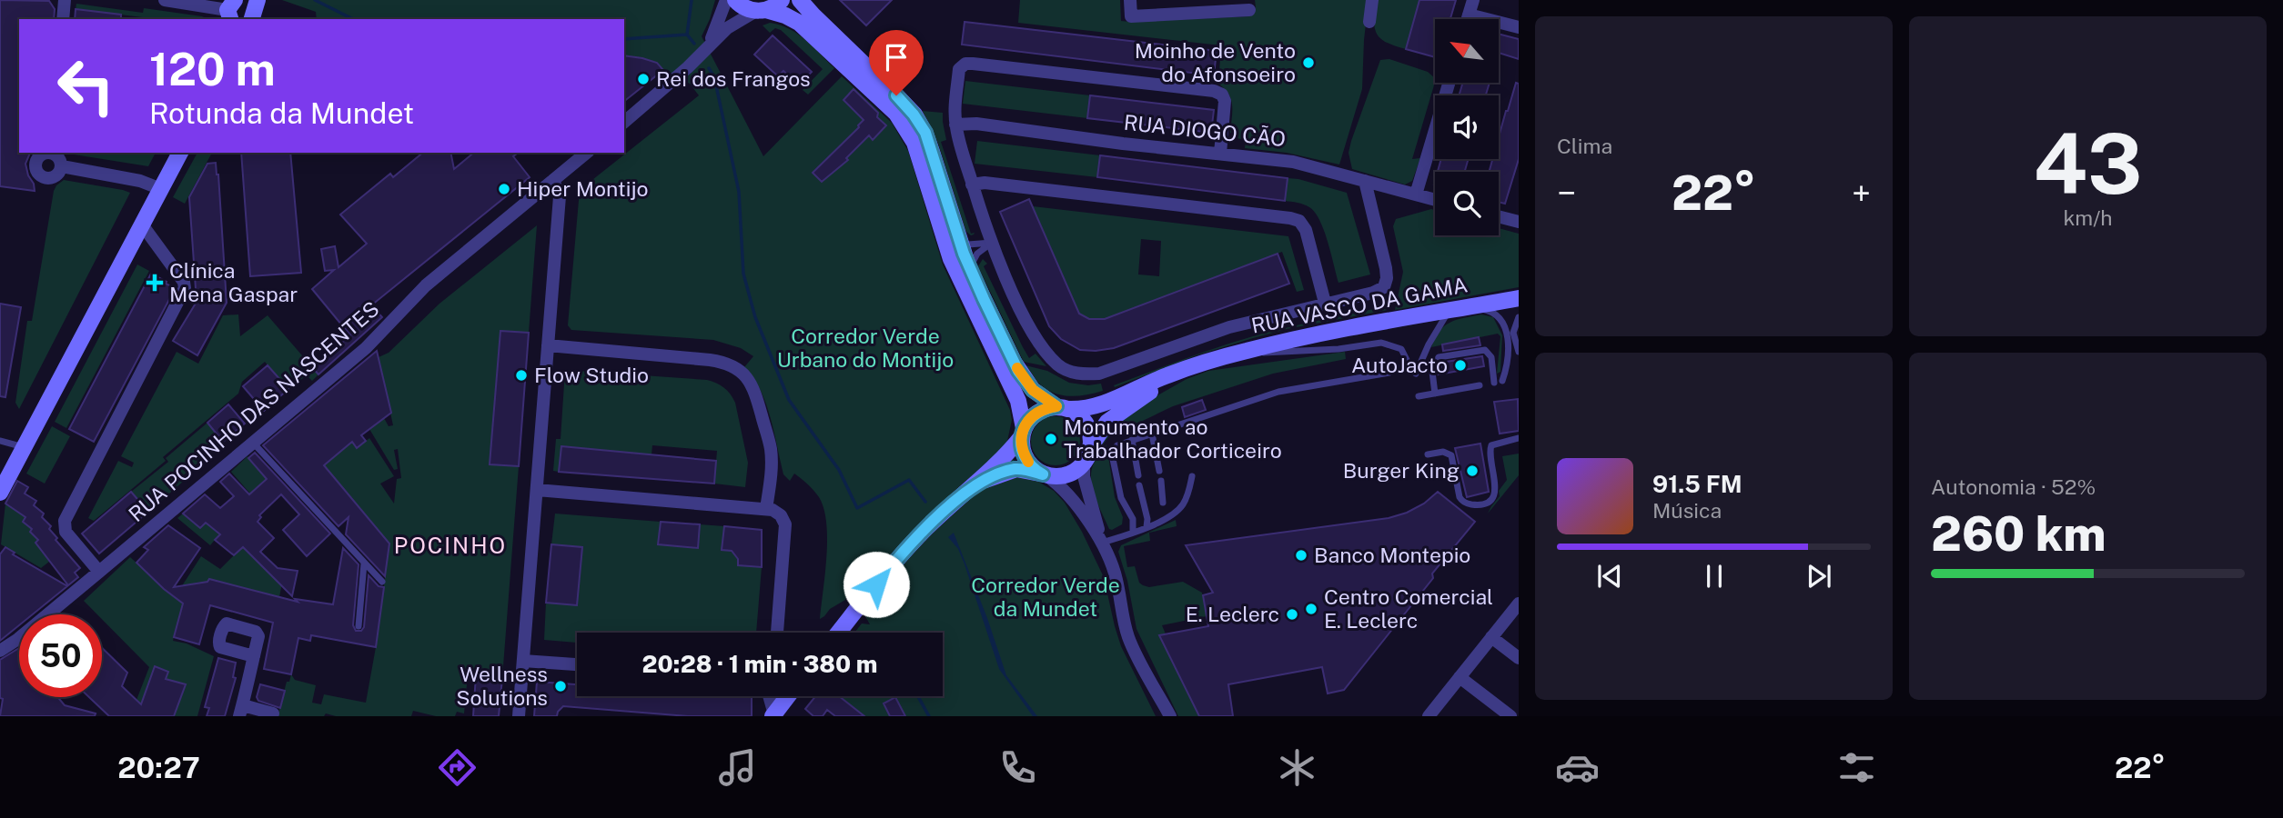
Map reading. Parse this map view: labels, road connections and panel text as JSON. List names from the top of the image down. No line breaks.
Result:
{"streets":{"main road":["RUA VASCO DA GAMA"],"street":["RUA DIOGO CÃO","RUA POCINHO DAS NASCENTES"]},"districts":["POCINHO"],"parks":["Corredor Verde Urbano do Montijo","Corredor Verde da Mundet"],"places":{"other":["Moinho de Vento do Afonsoeiro","Rei dos Frangos","Hiper Montijo","AutoJacto","Flow Studio","Monumento ao Trabalhador Corticeiro","Burger King","Banco Montepio","Centro Comercial E. Leclerc","E. Leclerc","Wellness Solutions"],"health":["Clínica Mena Gaspar"]},"north":"top left","page":{"tile":["Clima",["43","km/h"],["Autonomia · 52%","260 km"]],"turn":["120 m","Rotunda da Mundet"],"heat":["−","22°","+"],"song":["91.5 FM","Música"],"limit":"50","trip":"20:28 · 1 min · 380 m","tabs":["20:27","22°"]}}
